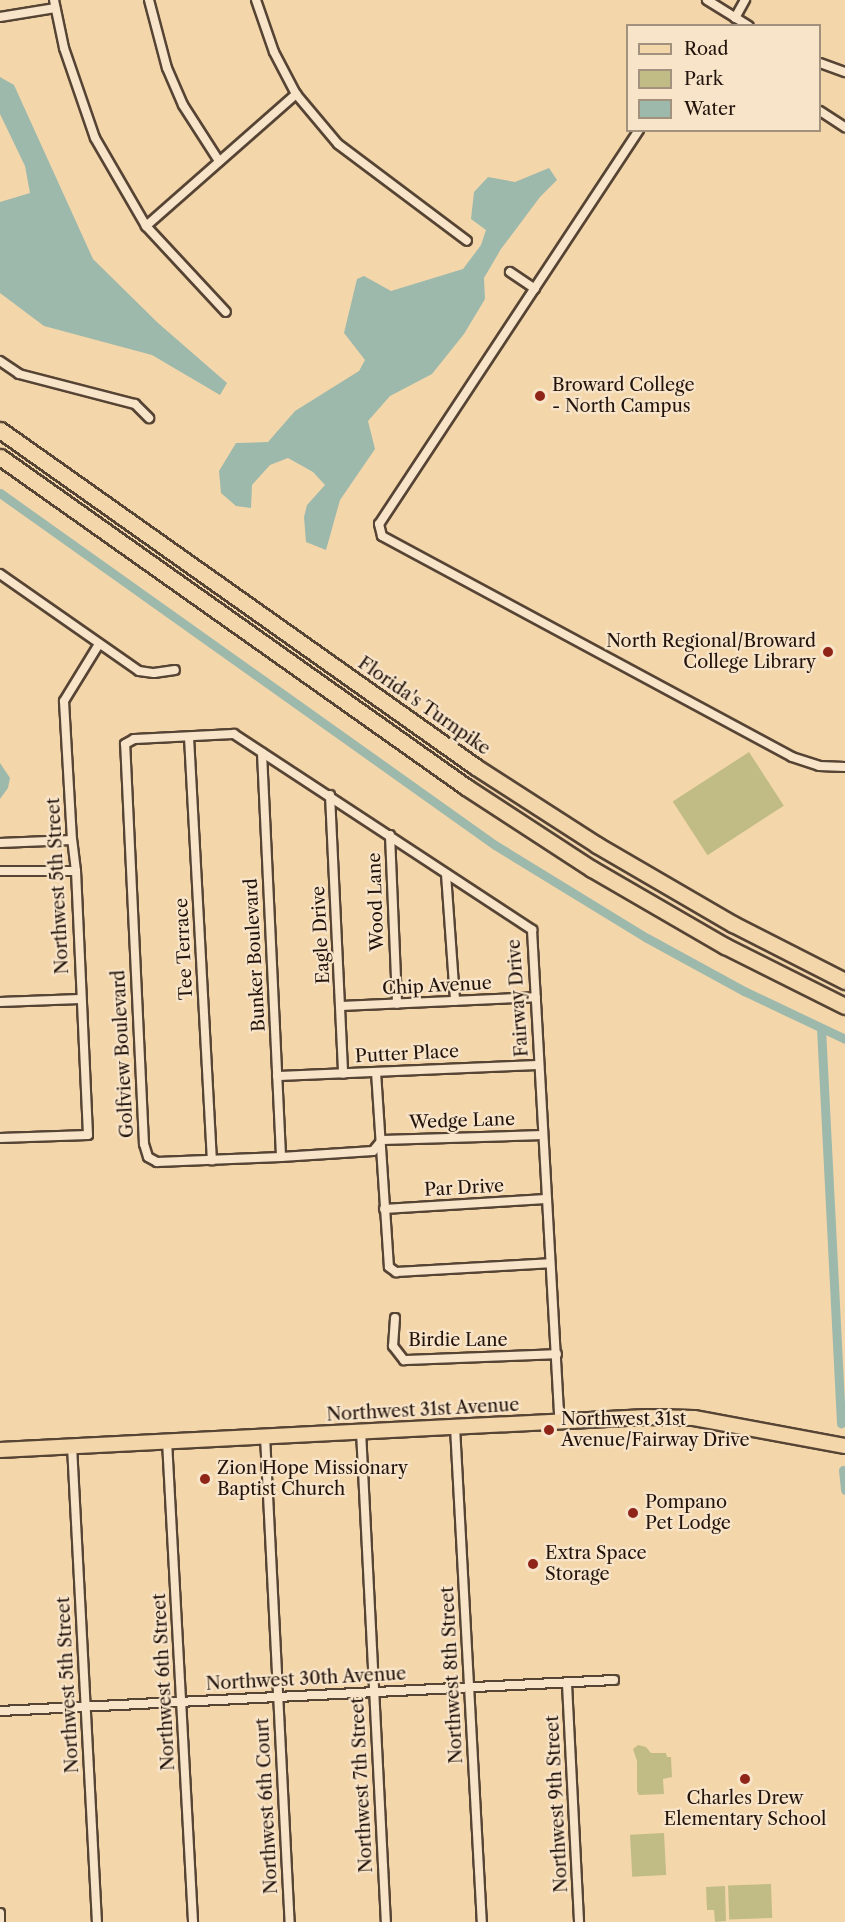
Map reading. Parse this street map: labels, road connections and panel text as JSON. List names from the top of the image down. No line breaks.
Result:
{"streets":{"highway":["Florida's Turnpike"],"main road":["Northwest 31st Avenue"],"street":["Northwest 5th Street","Wood Lane","Eagle Drive","Tee Terrace","Bunker Boulevard","Chip Avenue","Fairway Drive","Golfview Boulevard","Putter Place","Wedge Lane","Par Drive","Birdie Lane","Northwest 8th Street","Northwest 30th Avenue","Northwest 6th Street","Northwest 7th Street","Northwest 9th Street","Northwest 6th Court"]},"crossings":[["Northwest 5th Street","Northwest 31st Avenue"],["Northwest 5th Street","Northwest 30th Avenue"],["Wood Lane","Chip Avenue"],["Wood Lane","Fairway Drive"],["Eagle Drive","Chip Avenue"],["Eagle Drive","Fairway Drive"],["Eagle Drive","Putter Place"],["Tee Terrace","Fairway Drive"],["Tee Terrace","Golfview Boulevard"],["Bunker Boulevard","Fairway Drive"],["Bunker Boulevard","Golfview Boulevard"],["Bunker Boulevard","Putter Place"],["Chip Avenue","Fairway Drive"],["Fairway Drive","Golfview Boulevard"],["Fairway Drive","Putter Place"],["Fairway Drive","Wedge Lane"],["Fairway Drive","Par Drive"],["Fairway Drive","Birdie Lane"],["Fairway Drive","Northwest 31st Avenue"],["Golfview Boulevard","Wedge Lane"],["Northwest 31st Avenue","Northwest 8th Street"],["Northwest 31st Avenue","Northwest 6th Street"],["Northwest 31st Avenue","Northwest 7th Street"],["Northwest 31st Avenue","Northwest 6th Court"],["Northwest 8th Street","Northwest 30th Avenue"],["Northwest 30th Avenue","Northwest 6th Street"],["Northwest 30th Avenue","Northwest 7th Street"],["Northwest 30th Avenue","Northwest 9th Street"],["Northwest 30th Avenue","Northwest 6th Court"]],"places":["Broward College - North Campus","North Regional/Broward College Library","Northwest 31st Avenue/Fairway Drive","Zion Hope Missionary Baptist Church","Pompano Pet Lodge","Extra Space Storage","Charles Drew Elementary School"],"legend":["Road","Park","Water"]}
